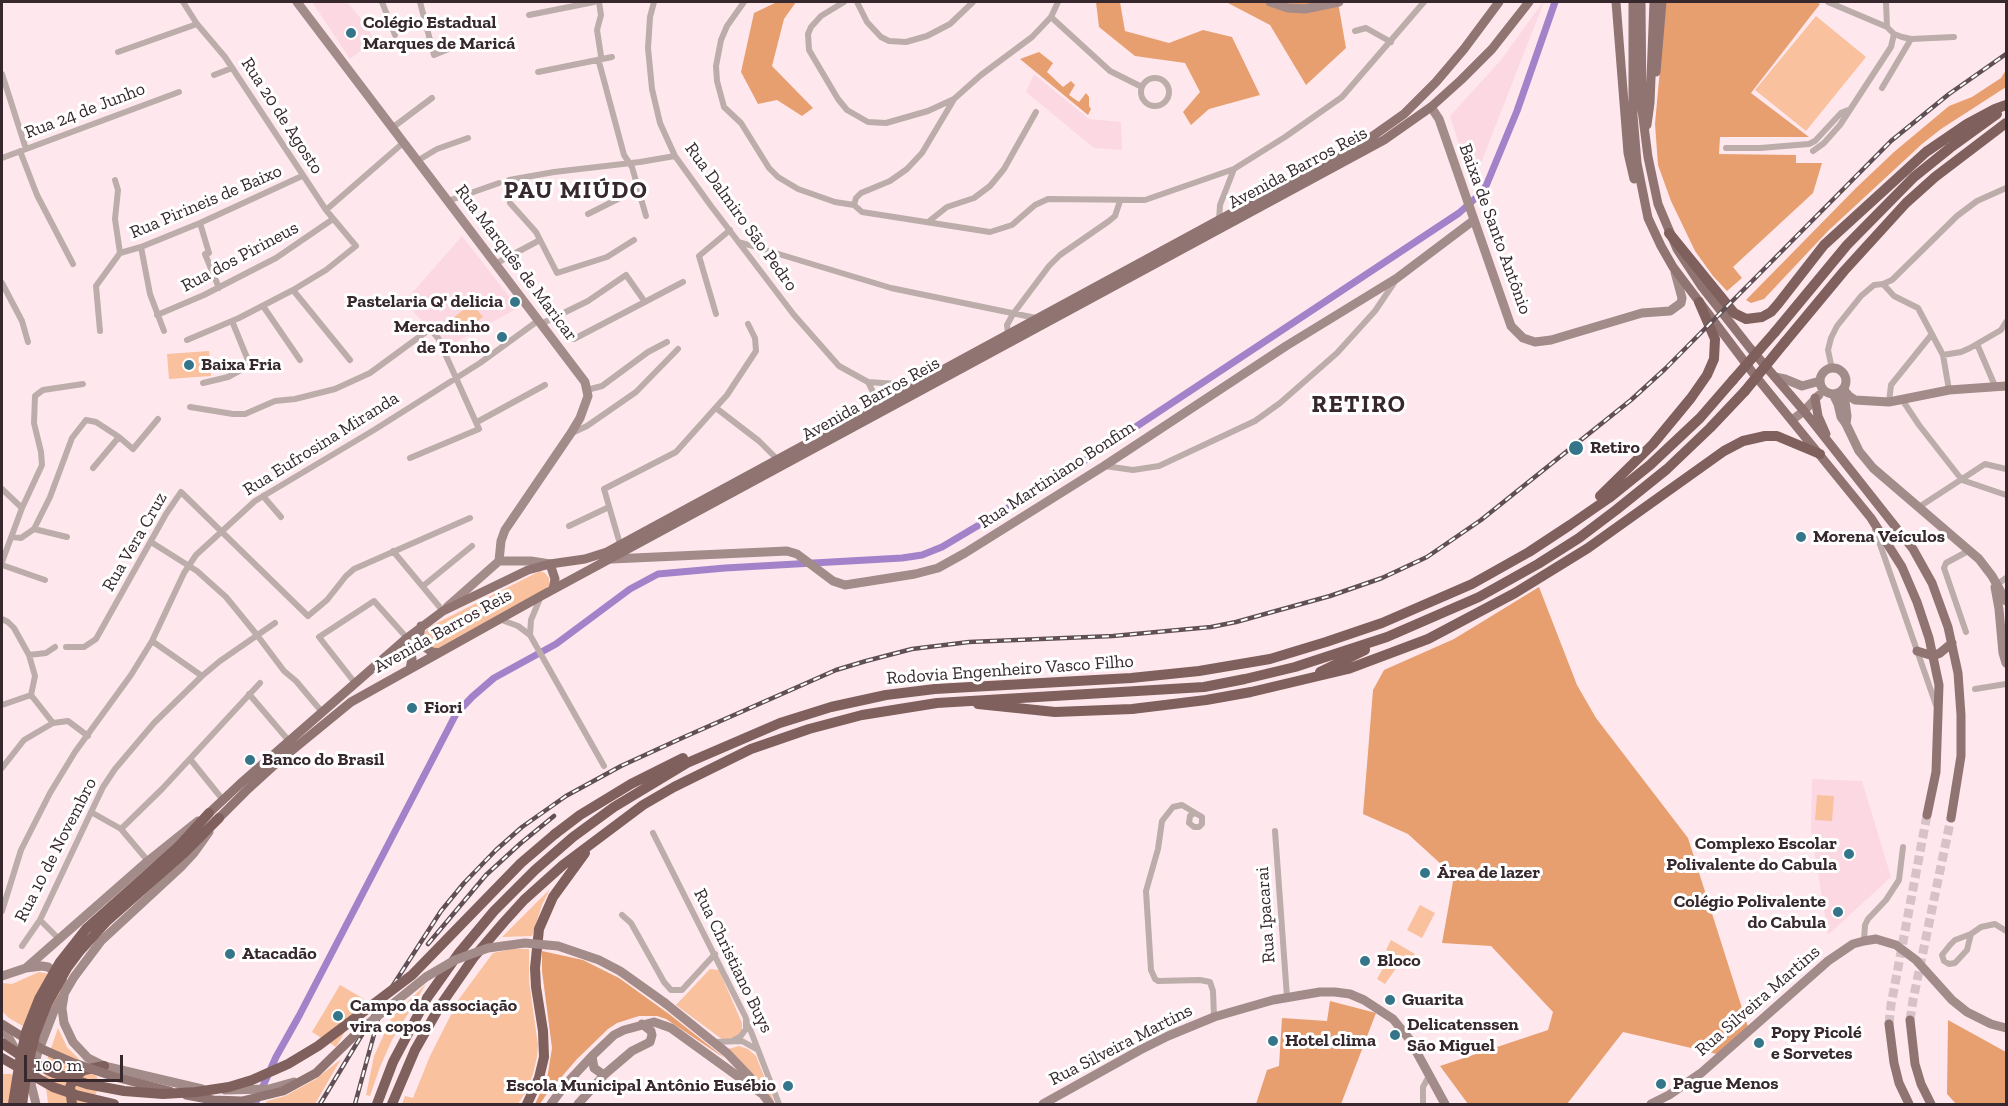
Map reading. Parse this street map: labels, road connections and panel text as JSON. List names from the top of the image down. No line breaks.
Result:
{"streets":{"highway":["Avenida Barros Reis","Rodovia Engenheiro Vasco Filho"],"main road":["Baixa de Santo Antônio","Rua Marquês de Maricar","Rua Martiniano Bonfim","Rua Silveira Martins"],"street":["Rua 24 de Junho","Rua 20 de Agosto","Rua Pirineis de Baixo","Rua Dalmiro São Pedro","Rua dos Pirineus","Rua Eufrosina Miranda","Rua Vera Cruz","Rua 10 de Novembro","Rua Ipacarai","Rua Christiano Buys"]},"crossings":[["Rua 20 de Agosto","Rua Pirineis de Baixo"],["Rua 20 de Agosto","Rua dos Pirineus"],["Avenida Barros Reis","Rua Dalmiro São Pedro"],["Avenida Barros Reis","Baixa de Santo Antônio"],["Avenida Barros Reis","Rua Martiniano Bonfim"],["Baixa de Santo Antônio","Rua Martiniano Bonfim"],["Rua Marquês de Maricar","Rua Eufrosina Miranda"],["Rua Eufrosina Miranda","Rua Vera Cruz"],["Rua Ipacarai","Rua Silveira Martins"]],"districts":["PAU MIÚDO","RETIRO"],"places":["Colégio Estadual Marques de Maricá","Pastelaria Q' delicia","Mercadinho de Tonho","Baixa Fria","Retiro","Morena Veículos","Fiori","Banco do Brasil","Complexo Escolar Polivalente do Cabula","Área de lazer","Colégio Polivalente do Cabula","Atacadão","Bloco","Guarita","Campo da associação vira copos","Delicatenssen São Miguel","Hotel clima","Popy Picolé e Sorvetes","Pague Menos","Escola Municipal Antônio Eusébio"],"scale_bar":"100 m"}
